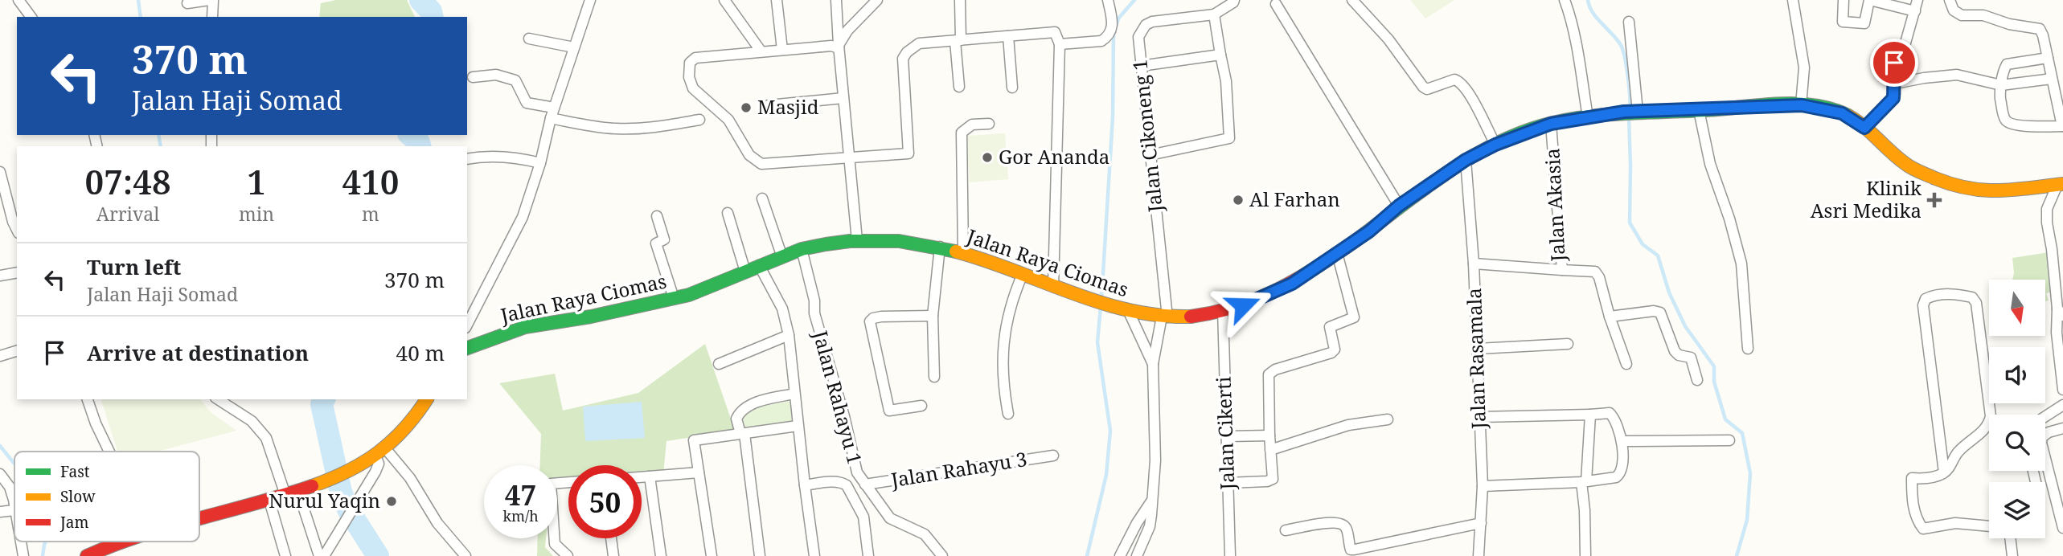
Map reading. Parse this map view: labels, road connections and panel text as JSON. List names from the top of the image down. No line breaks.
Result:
{"streets":{"main road":["Jalan Raya Ciomas"],"street":["Jalan Cikoneng 1","Jalan Akasia","Jalan Rasamala","Jalan Rahayu 1","Jalan Cikerti","Jalan Rahayu 3"]},"crossings":[["Jalan Cikoneng 1","Jalan Raya Ciomas"],["Jalan Akasia","Jalan Raya Ciomas"],["Jalan Akasia","Jalan Rasamala"],["Jalan Raya Ciomas","Jalan Rasamala"],["Jalan Raya Ciomas","Jalan Rahayu 1"],["Jalan Raya Ciomas","Jalan Cikerti"],["Jalan Rahayu 1","Jalan Rahayu 3"]],"places":{"other":["Masjid","Gor Ananda","Al Farhan","Nurul Yaqin"],"health":["Klinik Asri Medika"]},"legend":["Fast","Slow","Jam"],"north":"bottom","page":{"turn":["370 m","Jalan Haji Somad"],"eta":["07:48","Arrival","1","min","410","m"],"list":[{"name":"Turn left","note":"Jalan Haji Somad","value":"370 m"},{"name":"Arrive at destination","value":"40 m"}],"speed":"47 km/h","limit":"50"}}
